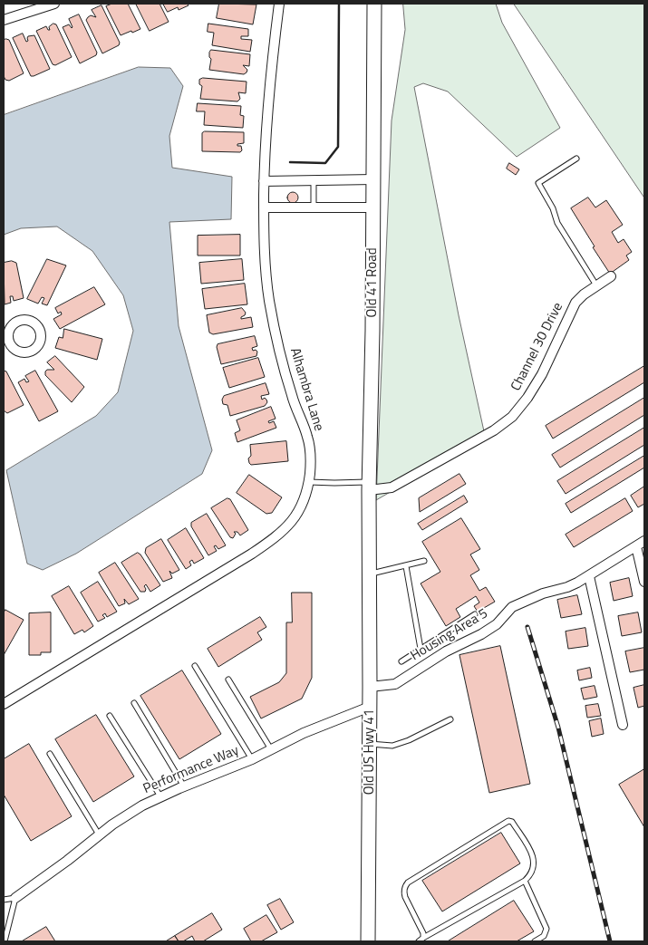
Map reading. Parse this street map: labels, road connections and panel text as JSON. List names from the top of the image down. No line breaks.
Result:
{"streets":{"street":["Old 41 Road","Channel 30 Drive","Alhambra Lane","Housing Area 5","Old US Hwy 41","Performance Way"]},"crossings":[["Old 41 Road","Channel 30 Drive"],["Old 41 Road","Old US Hwy 41"],["Housing Area 5","Old US Hwy 41"],["Old US Hwy 41","Performance Way"]]}
